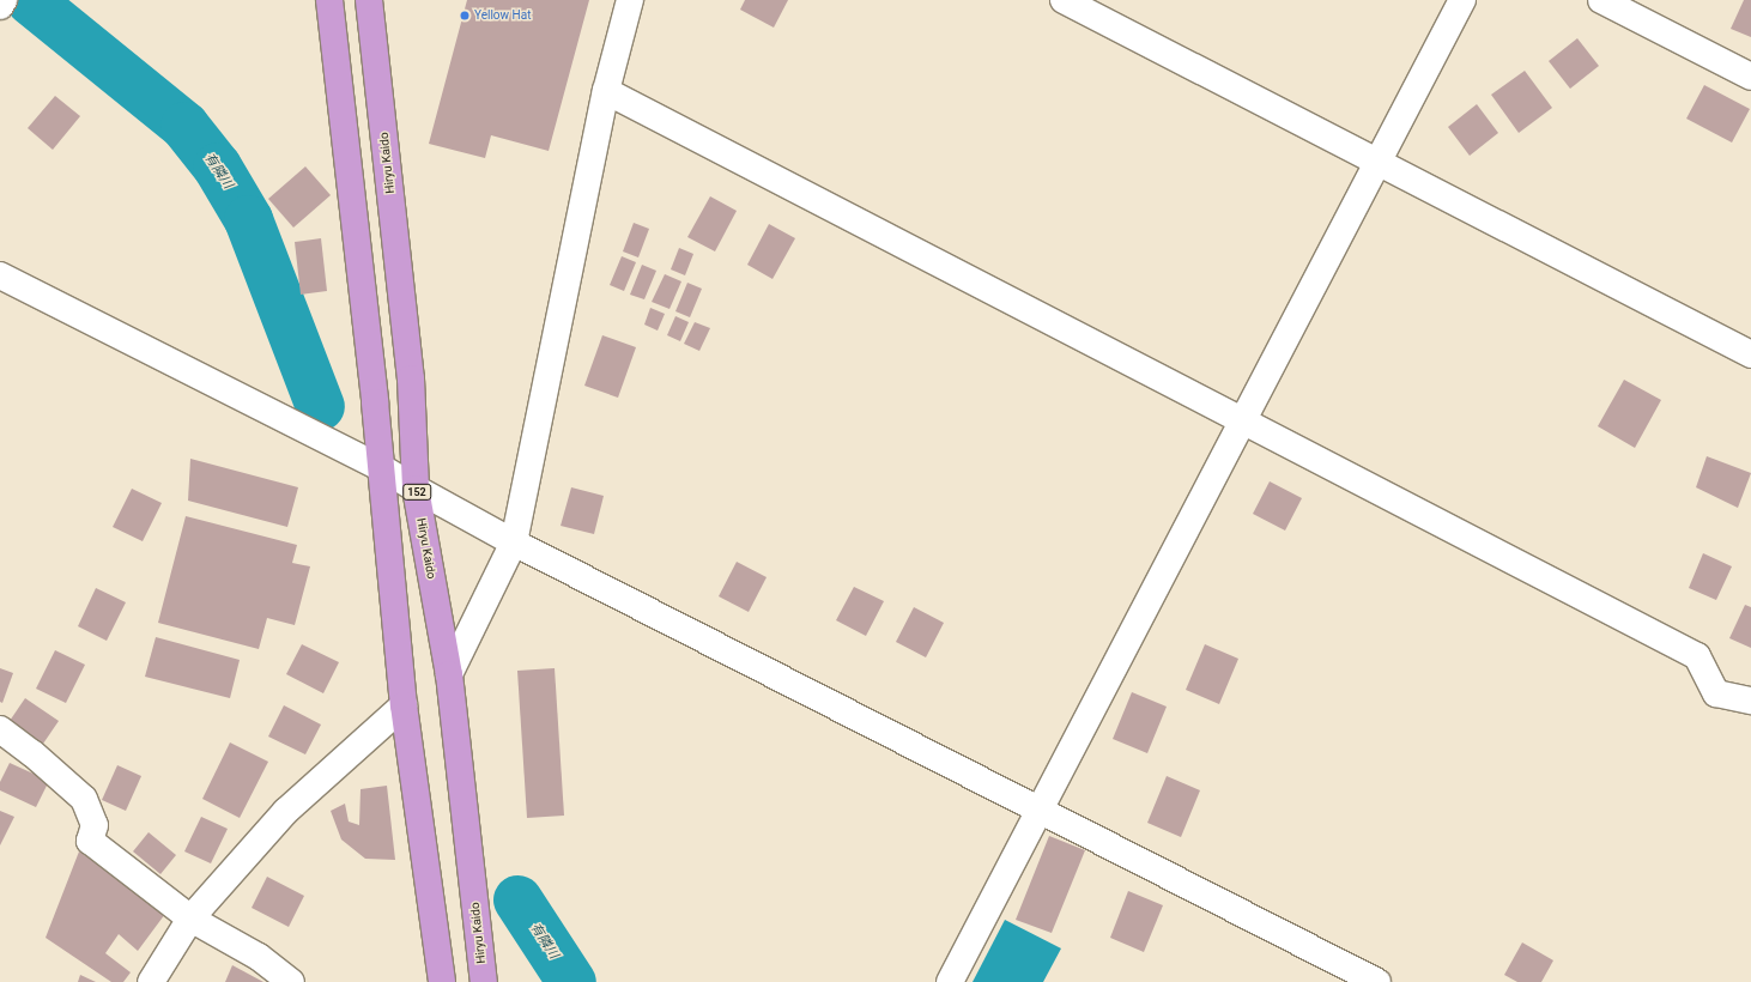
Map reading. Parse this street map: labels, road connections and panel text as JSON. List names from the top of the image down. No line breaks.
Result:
{"streets":{"highway":["Hiryu Kaido","152"]},"water":["有隣川"],"places":["Yellow Hat"]}
